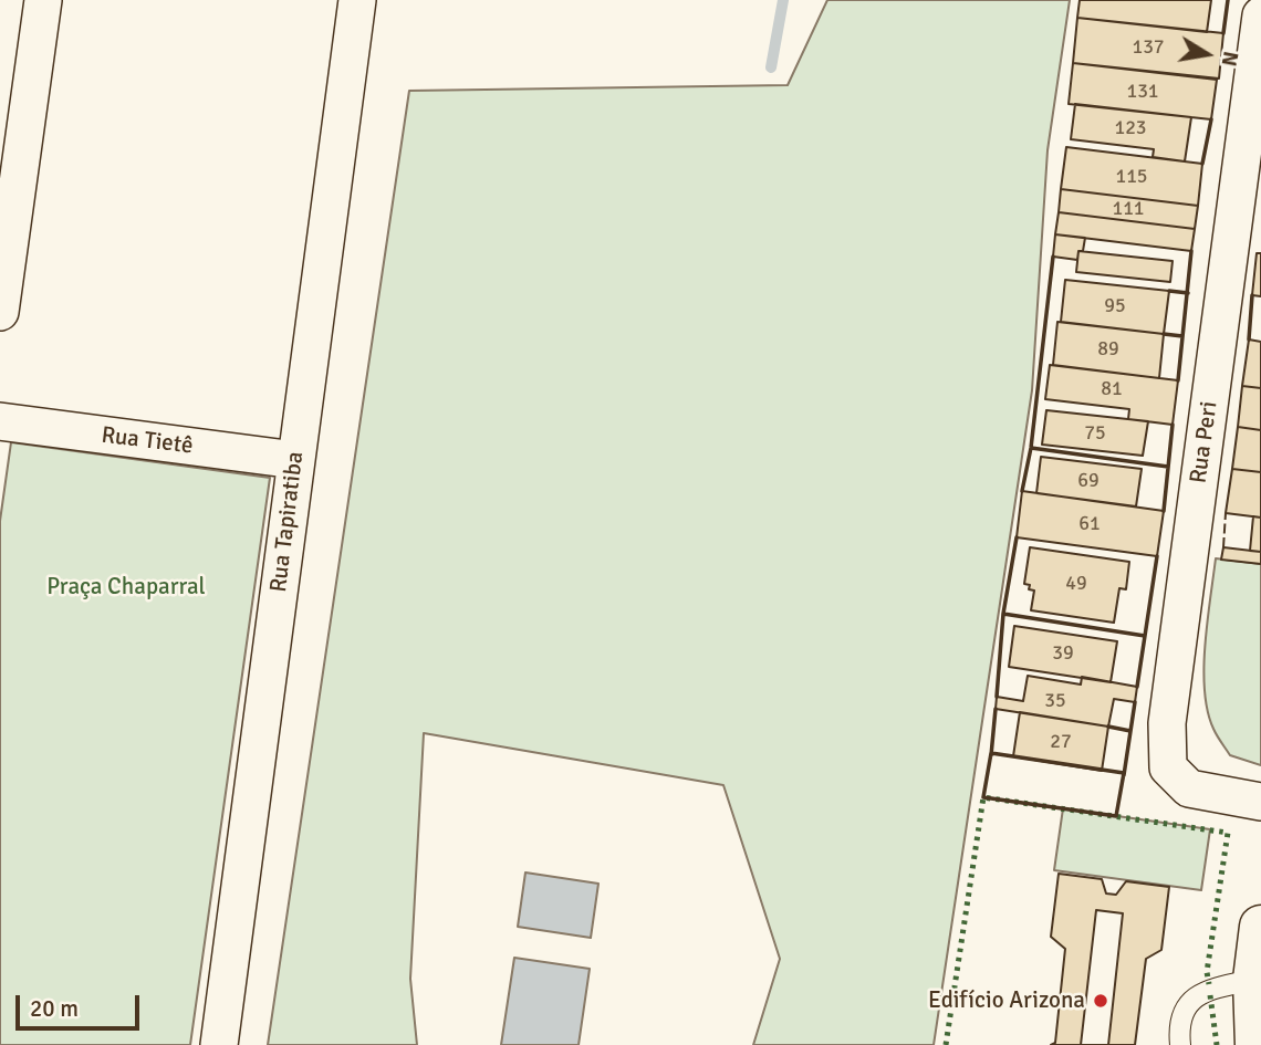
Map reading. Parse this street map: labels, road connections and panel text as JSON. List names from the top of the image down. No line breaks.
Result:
{"streets":{"street":["Rua Tietê","Rua Peri","Rua Tapiratiba"]},"crossings":[["Rua Tietê","Rua Tapiratiba"]],"parks":["Praça Chaparral"],"places":["Edifício Arizona"],"house_numbers":["137","131","123","115","111","95","89","81","75","69","61","49","39","35","27"],"scale_bar":"20 m","north":"right"}
